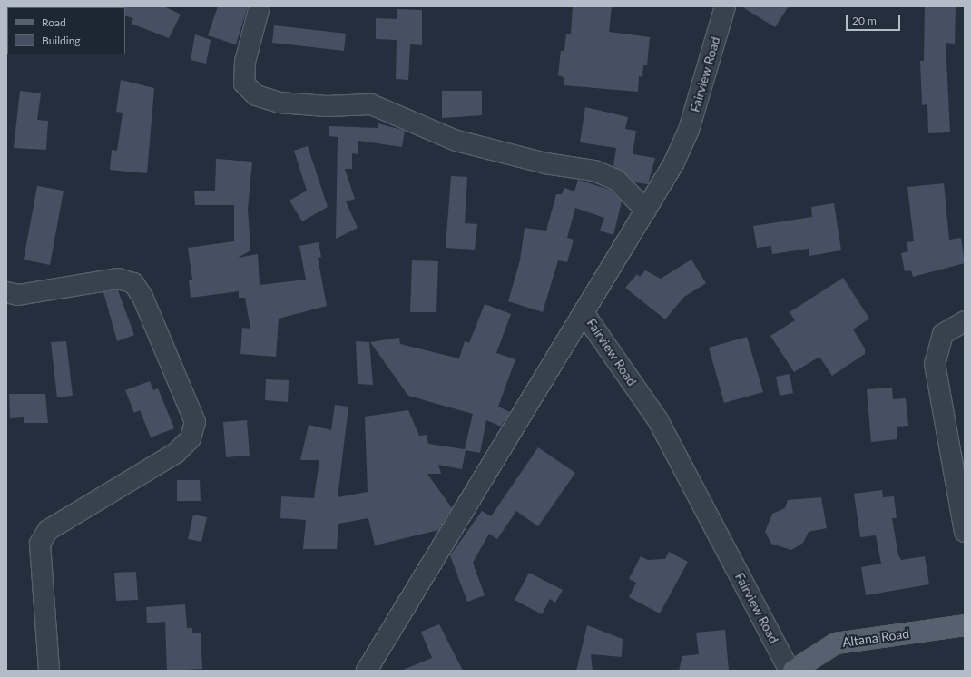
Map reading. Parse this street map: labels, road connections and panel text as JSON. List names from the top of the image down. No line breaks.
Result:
{"streets":{"main road":["Altana Road"],"street":["Fairview Road"]},"legend":["Road","Building"],"scale_bar":"20 m"}
